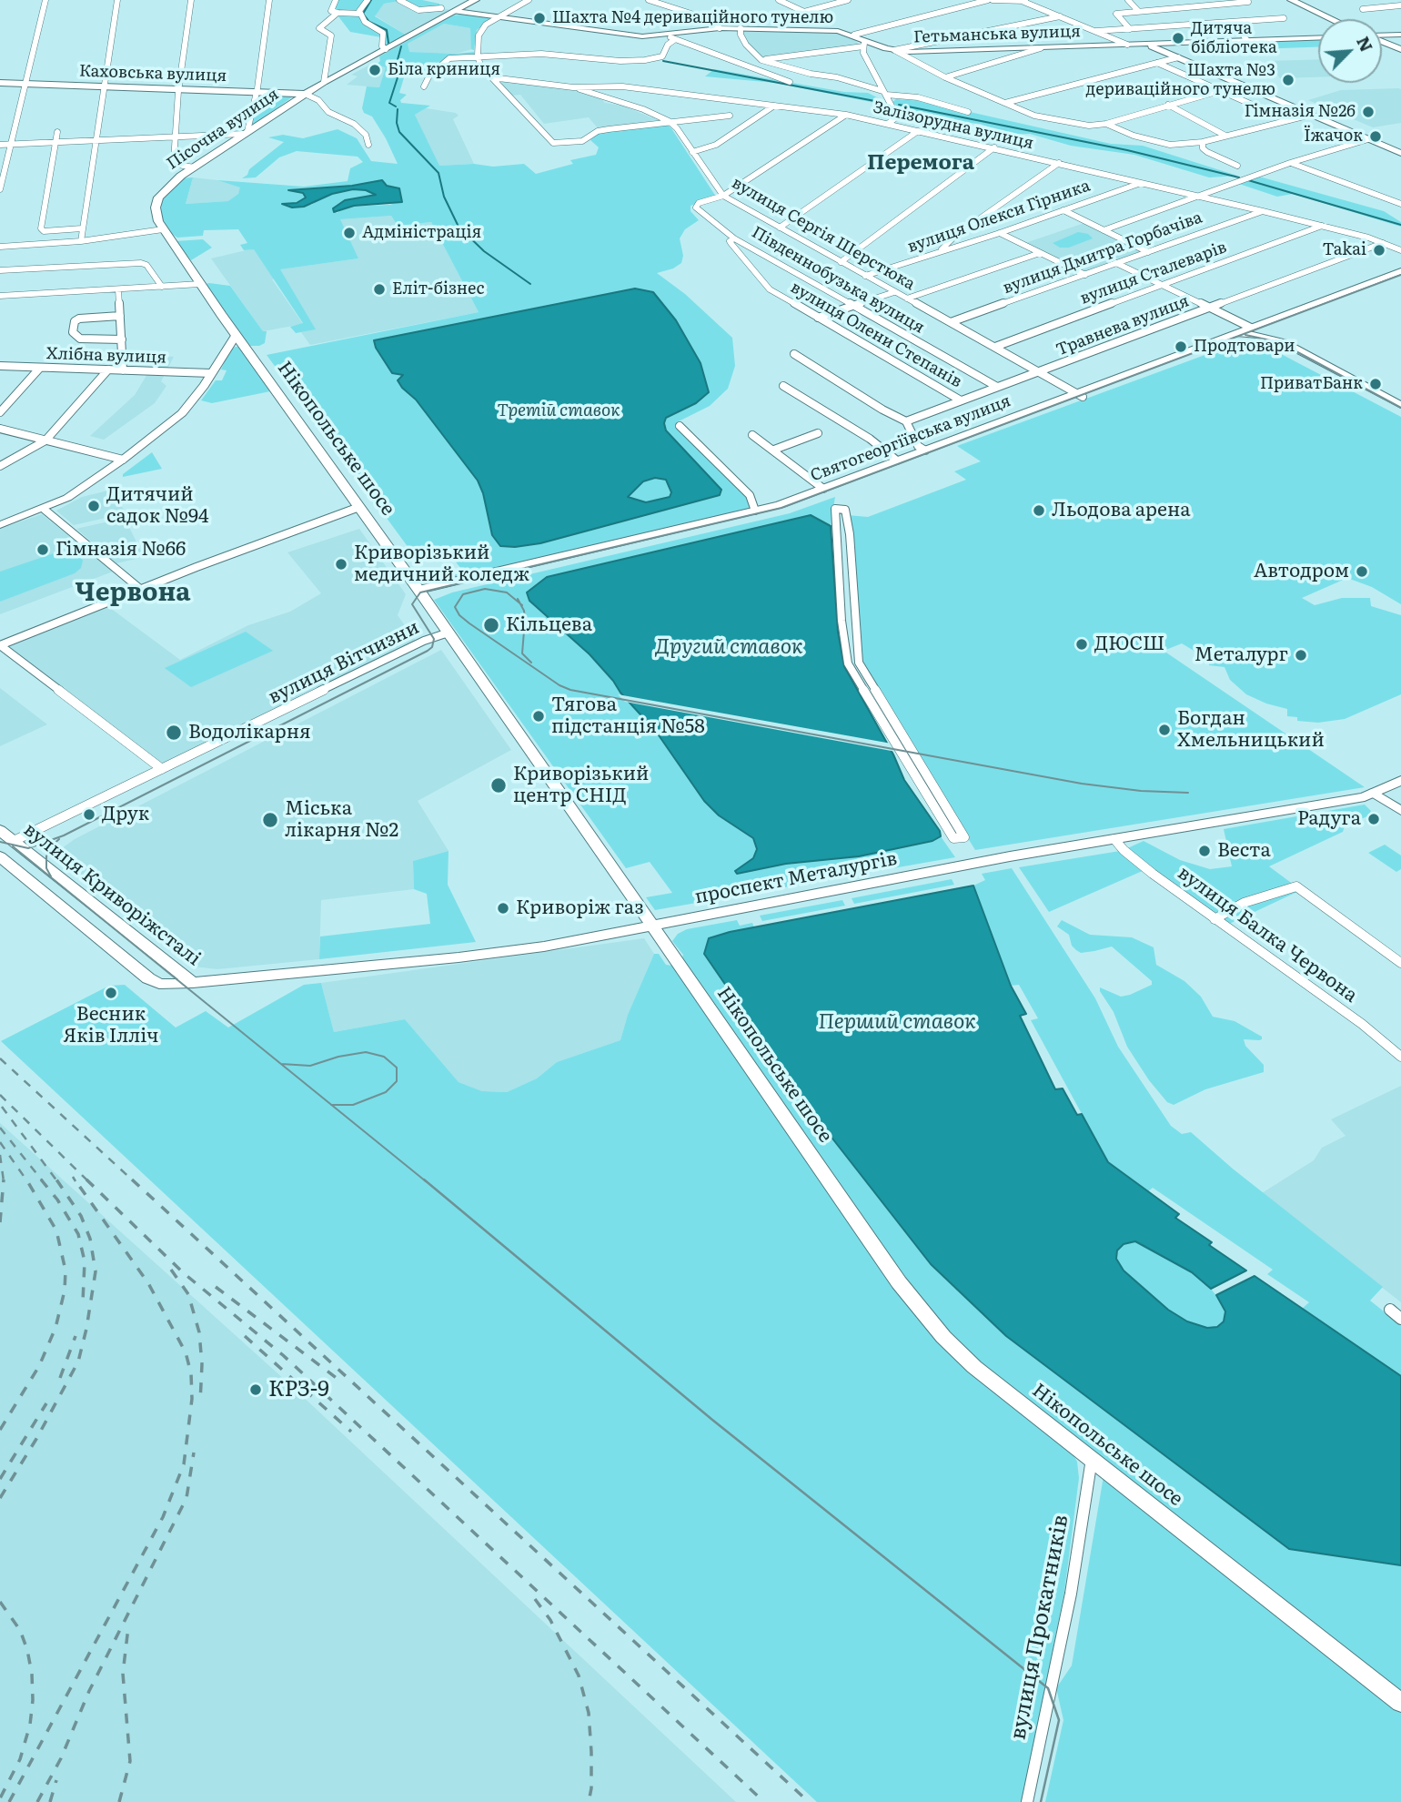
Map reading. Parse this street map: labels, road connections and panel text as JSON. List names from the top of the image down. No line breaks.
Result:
{"streets":{"main road":["Гетьманська вулиця","Каховська вулиця","Пісочна вулиця","Нікопольське шосе","Святогеоргіївська вулиця","проспект Металургів","вулиця Криворіжсталі"],"street":["Залізорудна вулиця","вулиця Олекси Гірника","вулиця Сергія Шерстюка","вулиця Дмитра Горбачіва","вулиця Сталеварів","Південнобузька вулиця","Травнева вулиця","вулиця Олени Степанів","Хлібна вулиця","вулиця Вітчизни","вулиця Балка Червона","вулиця Прокатників"]},"crossings":[["Гетьманська вулиця","Пісочна вулиця"],["Каховська вулиця","Пісочна вулиця"],["Залізорудна вулиця","вулиця Олекси Гірника"],["Залізорудна вулиця","вулиця Сергія Шерстюка"],["Залізорудна вулиця","вулиця Дмитра Горбачіва"],["Залізорудна вулиця","вулиця Сталеварів"],["Залізорудна вулиця","Травнева вулиця"],["Пісочна вулиця","Нікопольське шосе"],["вулиця Олекси Гірника","вулиця Сергія Шерстюка"],["вулиця Сергія Шерстюка","вулиця Дмитра Горбачіва"],["вулиця Сергія Шерстюка","вулиця Сталеварів"],["вулиця Сергія Шерстюка","Південнобузька вулиця"],["вулиця Сергія Шерстюка","Травнева вулиця"],["вулиця Сергія Шерстюка","Святогеоргіївська вулиця"],["Південнобузька вулиця","Травнева вулиця"],["Південнобузька вулиця","вулиця Олени Степанів"],["Травнева вулиця","вулиця Олени Степанів"],["Нікопольське шосе","Святогеоргіївська вулиця"],["Нікопольське шосе","вулиця Вітчизни"],["Нікопольське шосе","проспект Металургів"],["Нікопольське шосе","вулиця Прокатників"],["вулиця Вітчизни","вулиця Криворіжсталі"],["проспект Металургів","вулиця Криворіжсталі"],["проспект Металургів","вулиця Балка Червона"]],"districts":["Перемога","Червона"],"water":["Третій ставок","Другий ставок","Перший ставок"],"places":["Шахта №4 дериваційного тунелю","Дитяча бібліотека","Біла криниця","Шахта №3 дериваційного тунелю","Гімназія №26","Їжачок","Адміністрація","Takai","Еліт-бізнес","Продтовари","ПриватБанк","Дитячий садок №94","Льодова арена","Гімназія №66","Криворізький медичний коледж","Автодром","Кільцева","ДЮСШ","Металург","Тягова підстанція №58","Богдан Хмельницький","Водолікарня","Криворізький центр СНІД","Друк","Радуга","Міська лікарня №2","Веста","Криворіж газ","Весник Яків Ілліч","КРЗ-9"],"north":"top right"}
